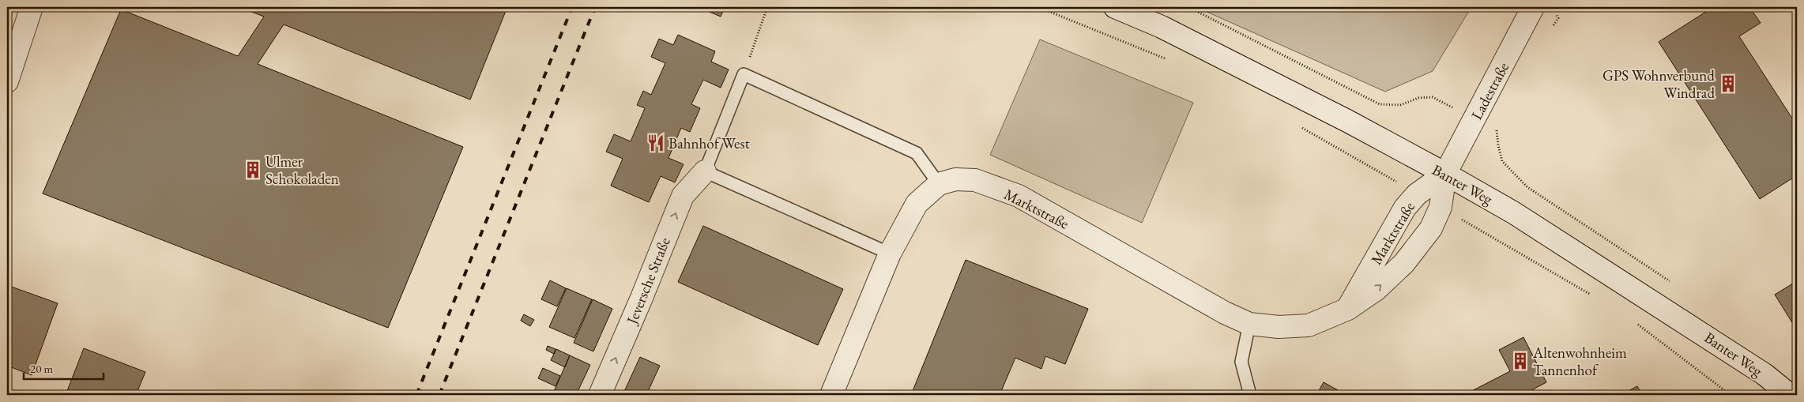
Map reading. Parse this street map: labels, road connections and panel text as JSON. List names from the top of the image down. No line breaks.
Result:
{"streets":{"street":["Ladestraße","Banter Weg","Marktstraße","Jeversche Straße"]},"crossings":[["Ladestraße","Banter Weg"],["Ladestraße","Marktstraße"],["Banter Weg","Marktstraße"]],"one_way":["Jeversche Straße"],"places":{"building":["GPS Wohnverbund Windrad","Ulmer Schokoladen","Altenwohnheim Tannenhof"],"restaurant":["Bahnhof West"]},"scale_bar":"20 m"}
